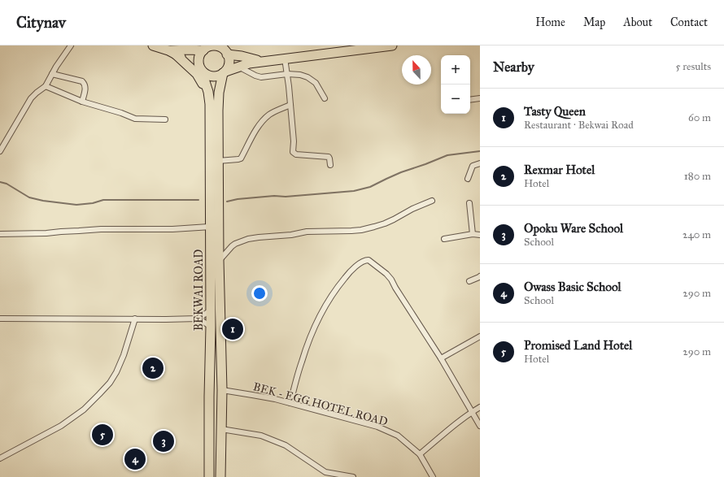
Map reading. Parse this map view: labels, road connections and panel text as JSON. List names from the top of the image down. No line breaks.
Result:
{"streets":{"highway":["BEKWAI ROAD"],"street":["BEK - EGG HOTEL ROAD"]},"crossings":[["BEKWAI ROAD","BEK - EGG HOTEL ROAD"]],"north":"top","page":{"header":"Citynav","nav":["Home","Map","About","Contact"],"heading":["Nearby","5 results"],"map_buttons":["+","−"],"list":[{"mark":"1","name":"Tasty Queen","note":"Restaurant · Bekwai Road","value":"60 m"},{"mark":"2","name":"Rexmar Hotel","note":"Hotel","value":"180 m"},{"mark":"3","name":"Opoku Ware School","note":"School","value":"240 m"},{"mark":"4","name":"Owass Basic School","note":"School","value":"290 m"},{"mark":"5","name":"Promised Land Hotel","note":"Hotel","value":"290 m"}],"pins":["1","2","5","3","4"]}}
